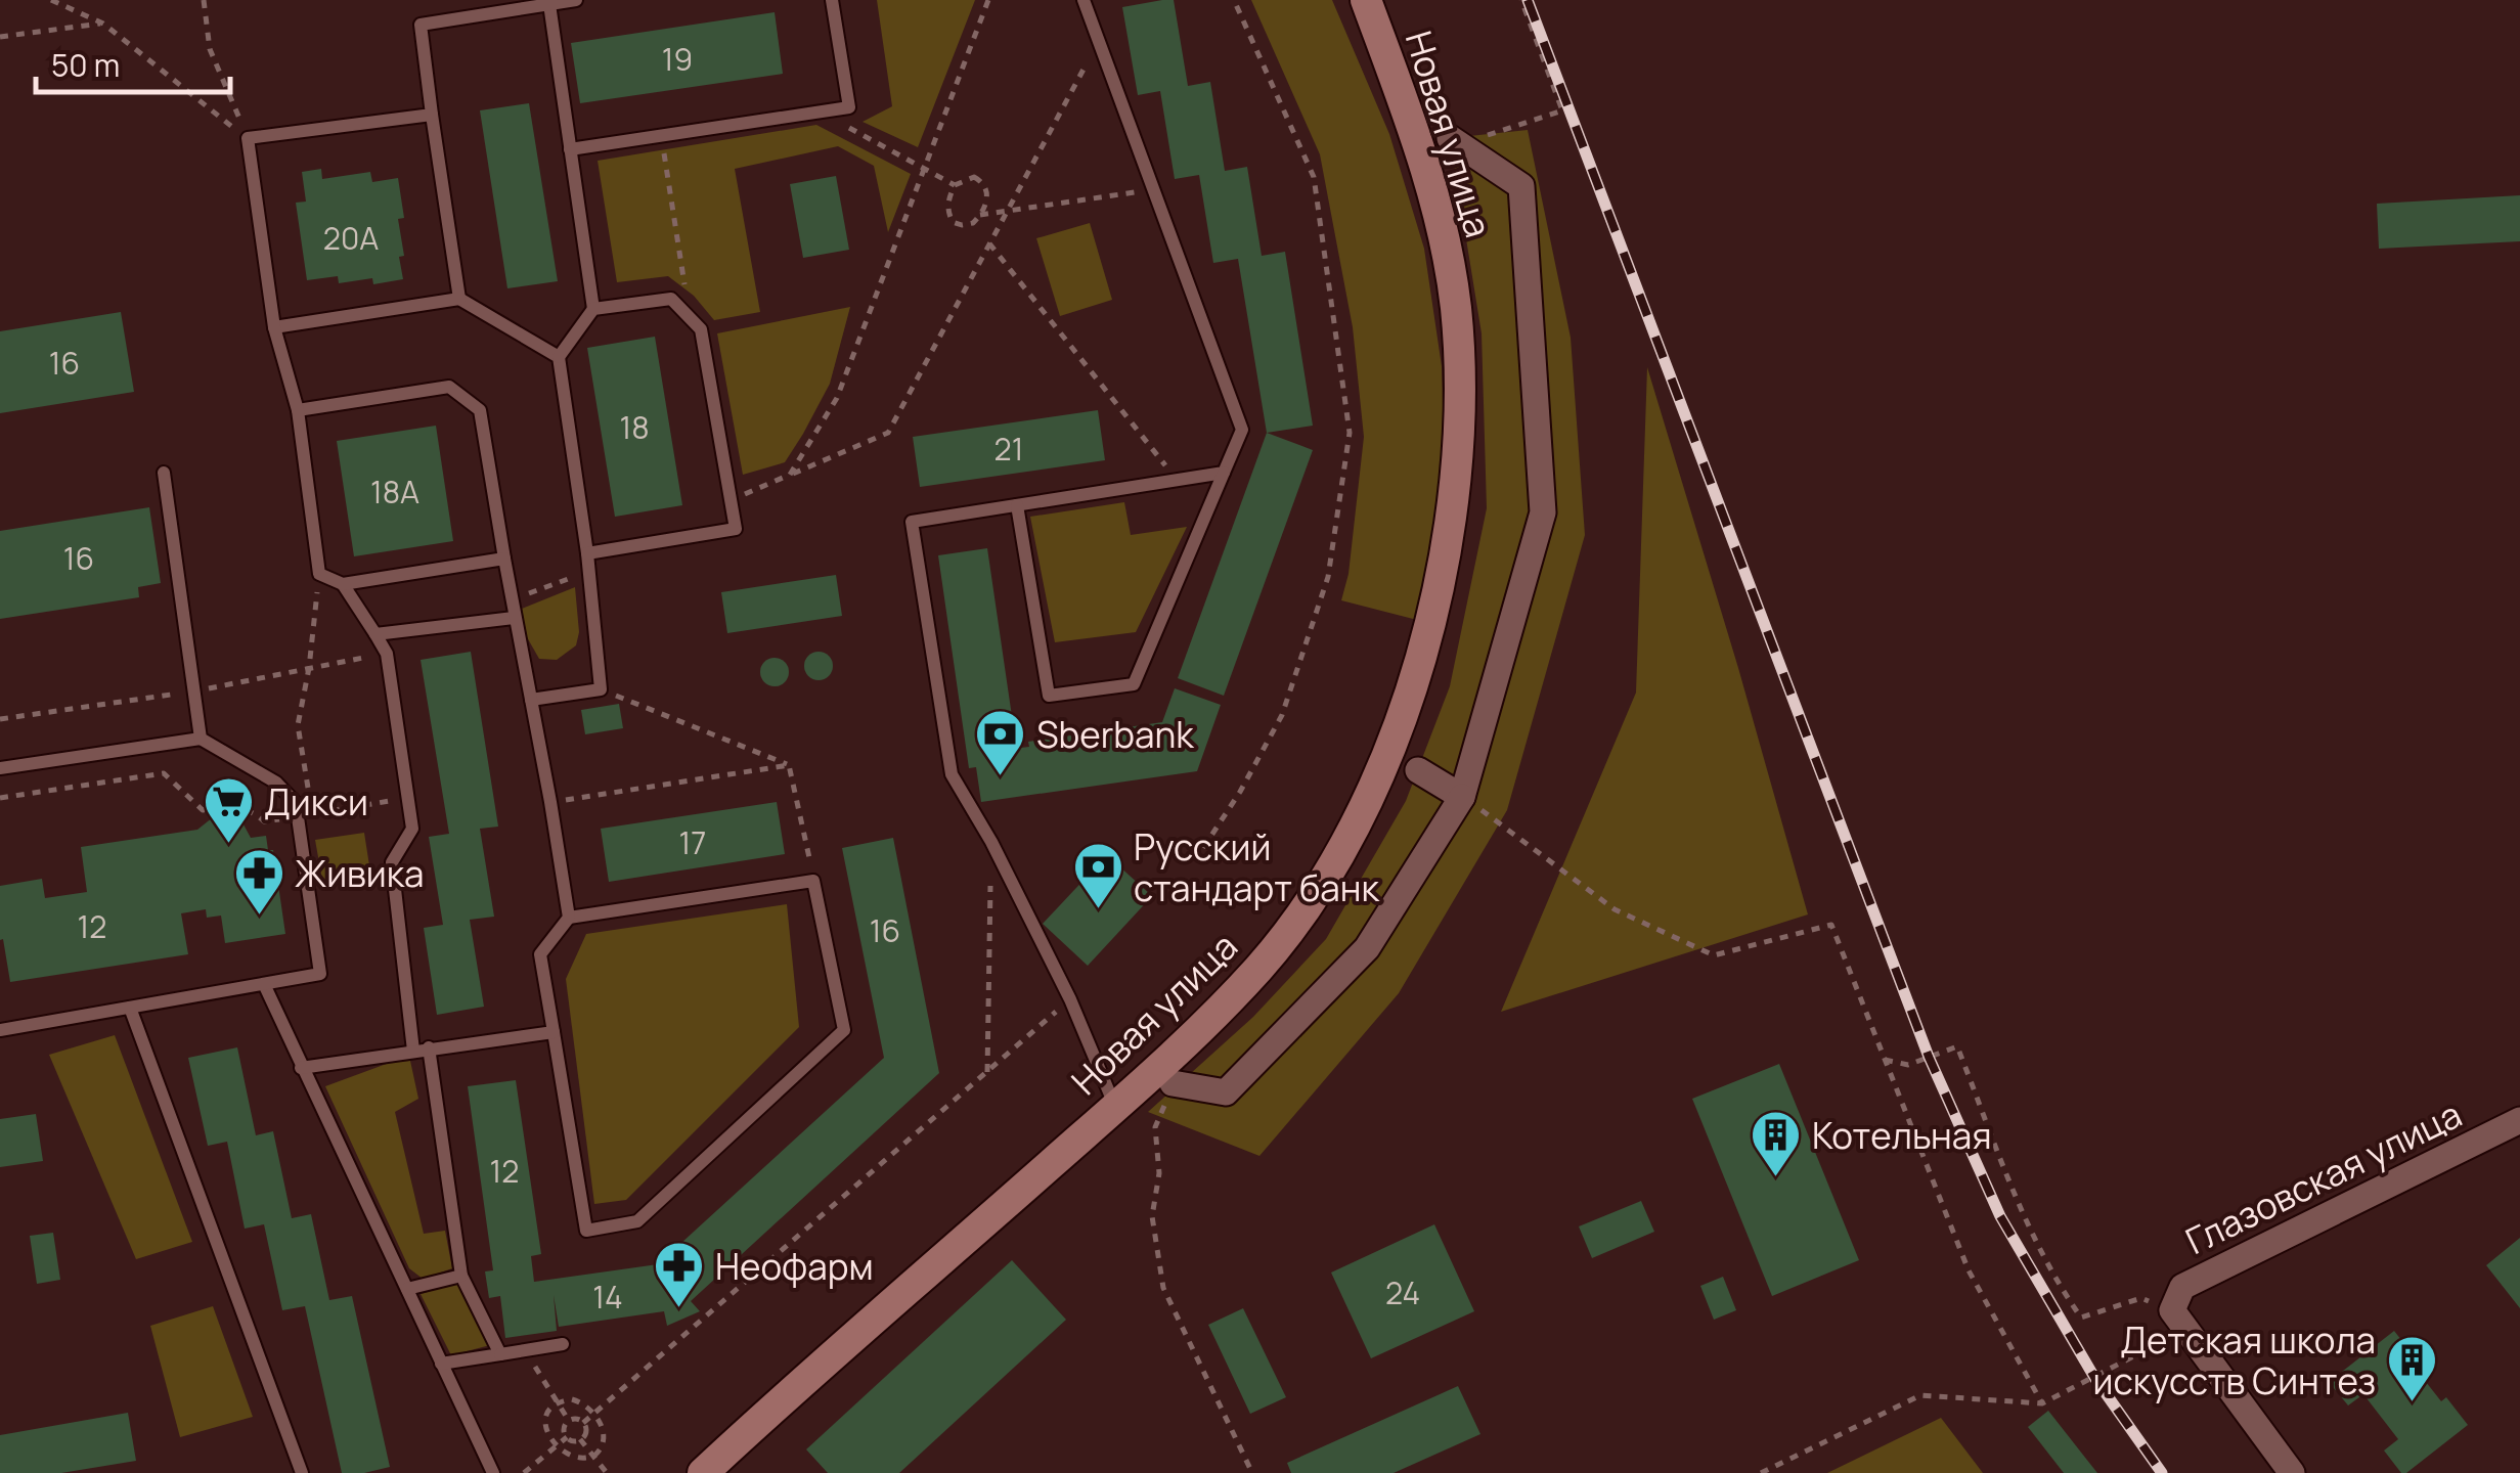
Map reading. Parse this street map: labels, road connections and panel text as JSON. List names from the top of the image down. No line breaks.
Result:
{"streets":{"street":["Новая улица","Глазовская улица"]},"places":{"bank":["Sberbank","Русский стандарт банк"],"supermarket":["Дикси"],"pharmacy":["Живика","Неофарм"],"building":["Котельная","Детская школа искусств Синтез"]},"house_numbers":["19","20А","16","18","21","18А","16","17","12","16","12","24","14"],"scale_bar":"50 m"}
